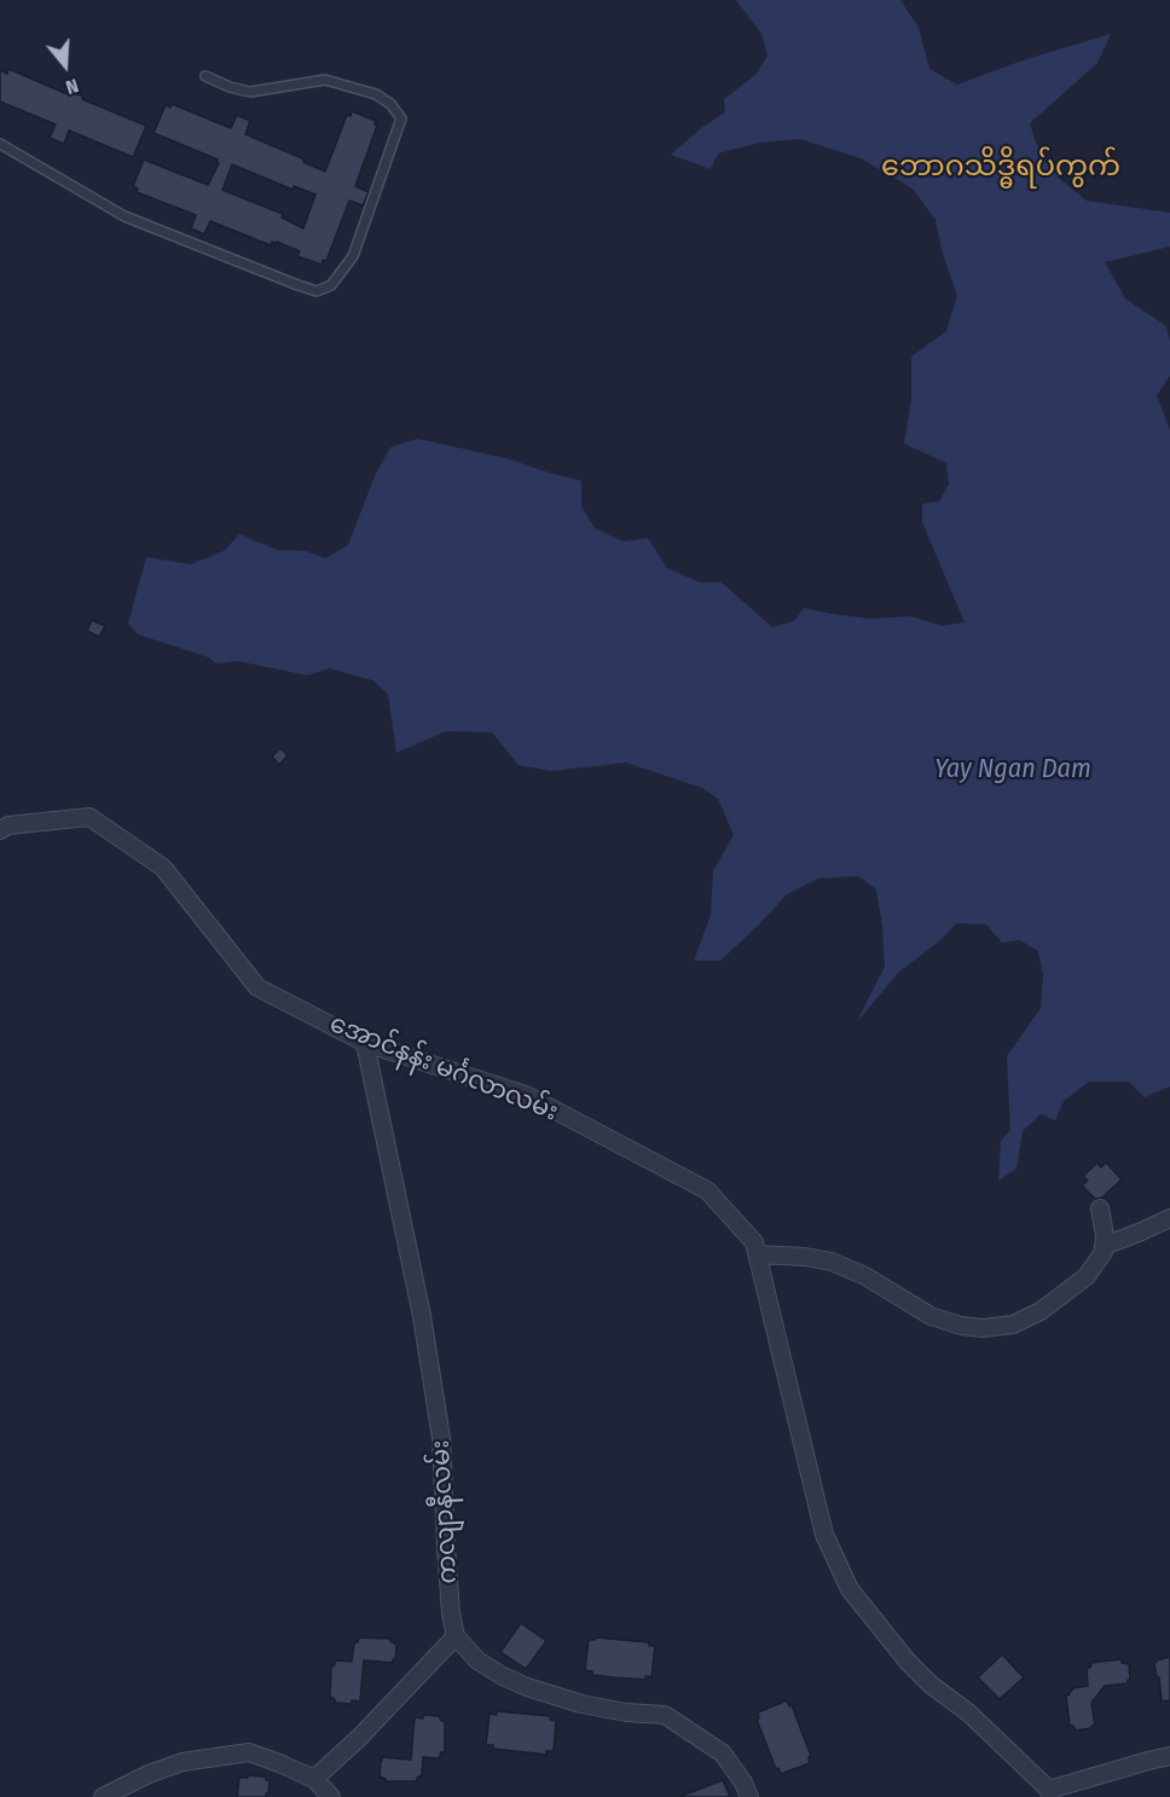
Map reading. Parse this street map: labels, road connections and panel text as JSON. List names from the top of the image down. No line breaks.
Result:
{"streets":{"street":["အောင်နန်း မင်္ဂလာလမ်း","ကလျာနီလမ်း"]},"crossings":[["အောင်နန်း မင်္ဂလာလမ်း","ကလျာနီလမ်း"]],"districts":["ဘောဂသိဒ္ဓိရပ်ကွက်"],"water":["Yay Ngan Dam"],"north":"bottom"}
